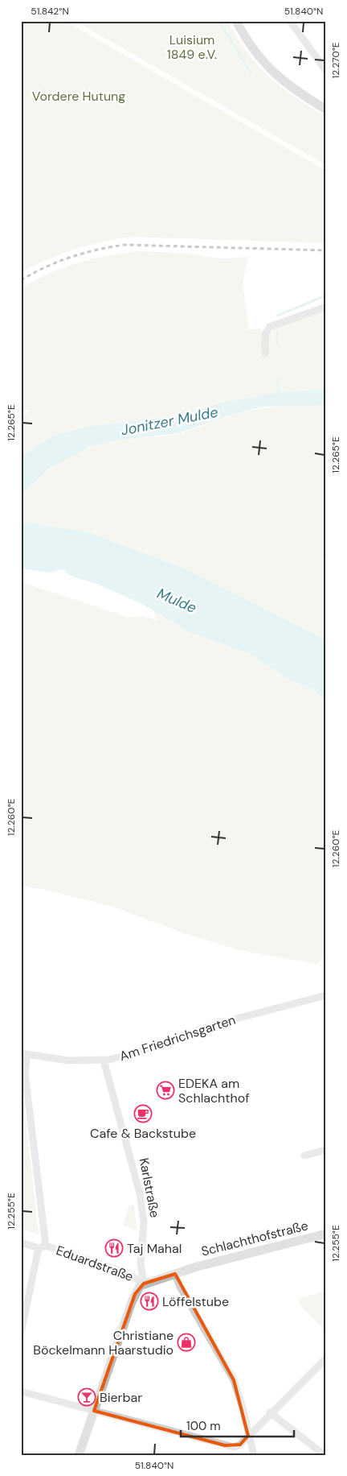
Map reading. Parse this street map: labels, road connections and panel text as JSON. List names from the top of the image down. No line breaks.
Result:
{"streets":{"main road":["Schlachthofstraße"],"street":["Am Friedrichsgarten","Karlstraße","Eduardstraße"]},"crossings":[["Am Friedrichsgarten","Karlstraße"],["Am Friedrichsgarten","Eduardstraße"],["Karlstraße","Schlachthofstraße"],["Karlstraße","Eduardstraße"],["Schlachthofstraße","Eduardstraße"]],"water":["Jonitzer Mulde","Mulde"],"parks":["Luisium 1849 e.V.","Vordere Hutung"],"places":{"supermarket":["EDEKA am Schlachthof"],"cafe":["Cafe & Backstube"],"restaurant":["Taj Mahal","Löffelstube"],"shop":["Christiane Böckelmann Haarstudio"],"bar":["Bierbar"]},"scale_bar":"100 m","coordinates":["51.842°N","51.840°N","12.270°E","12.265°E","12.260°E","12.255°E"]}
